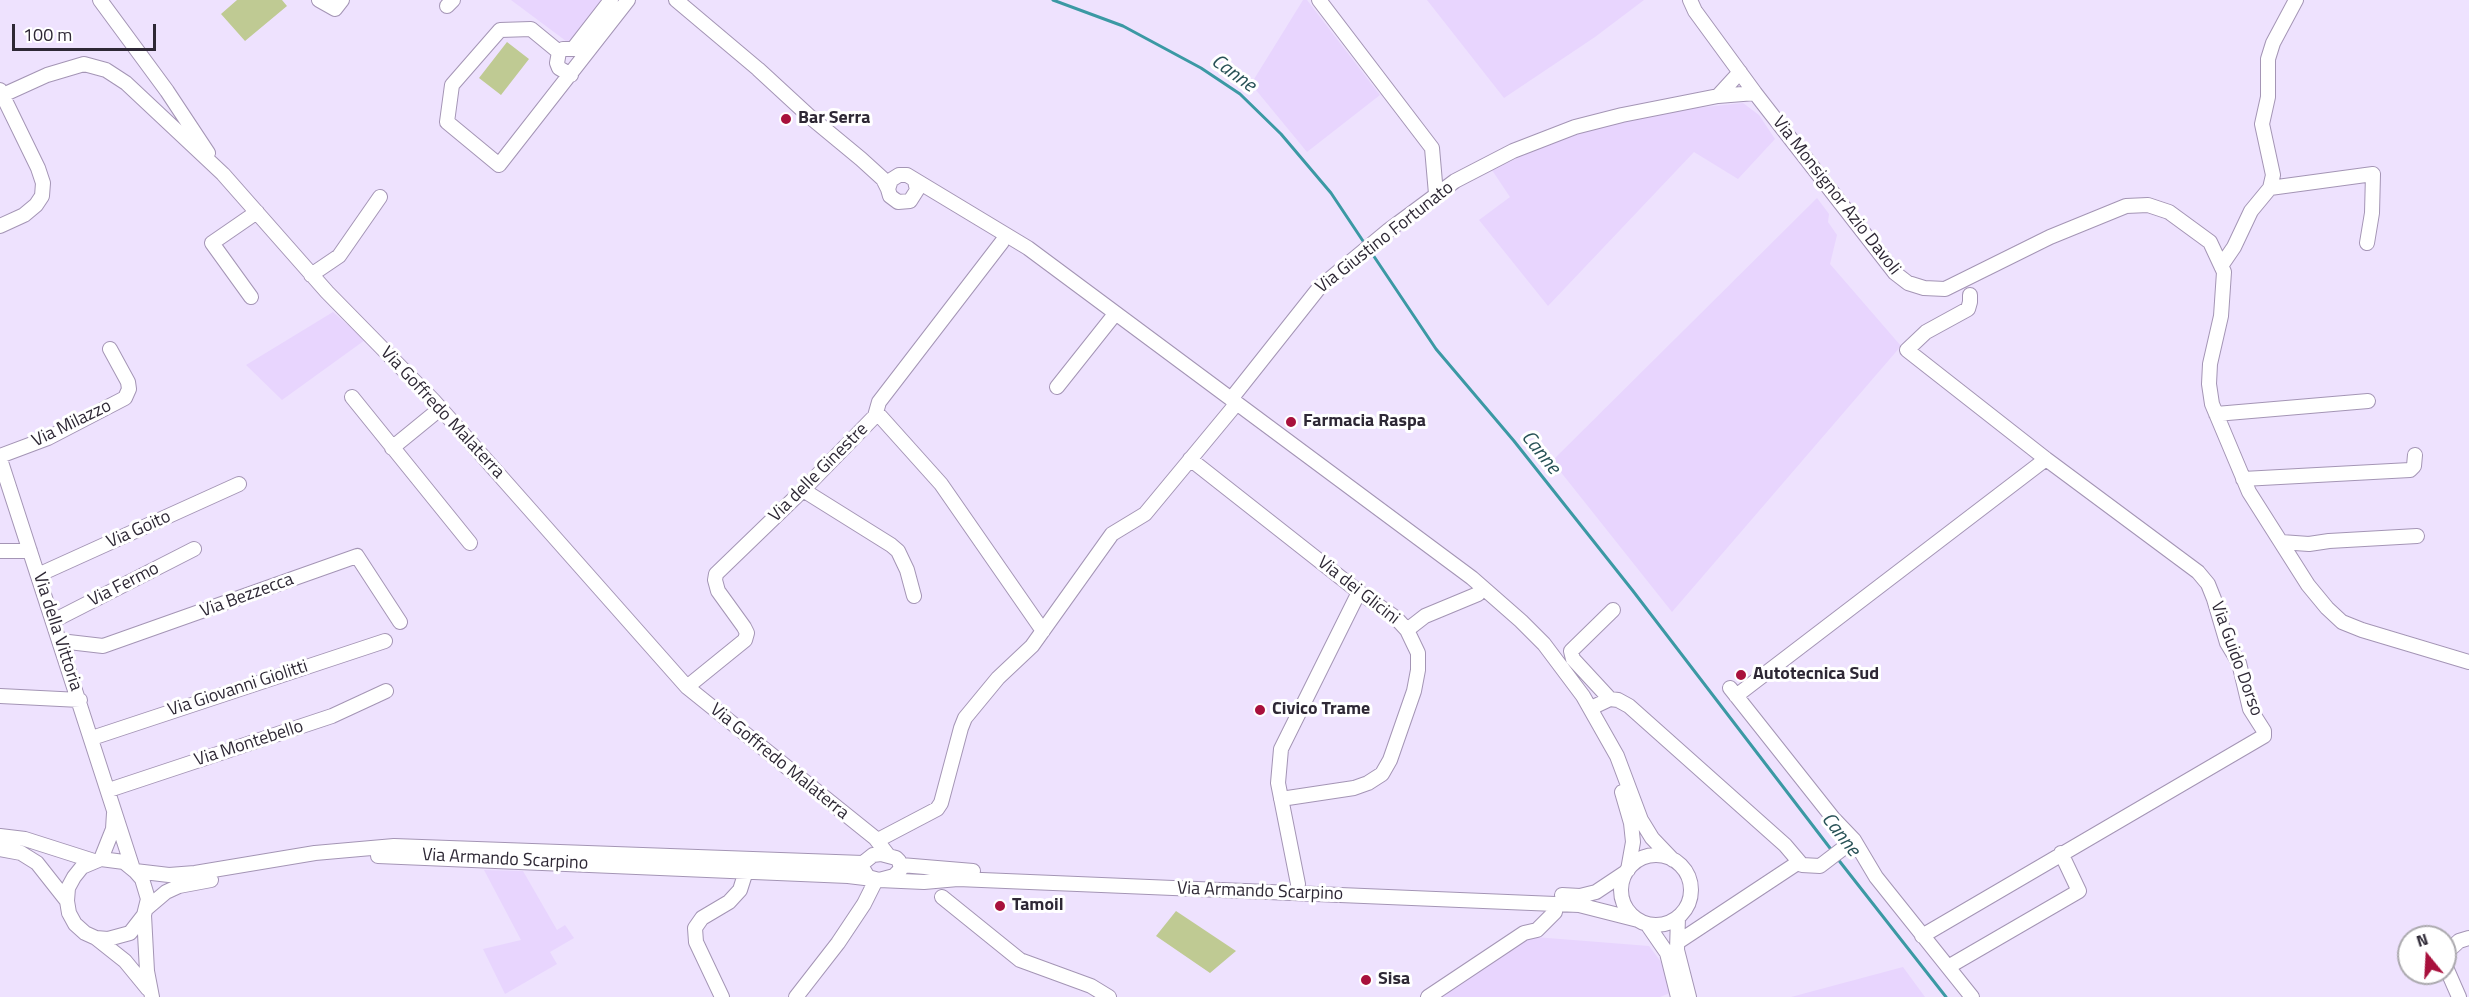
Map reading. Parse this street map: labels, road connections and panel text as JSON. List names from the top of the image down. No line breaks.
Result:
{"streets":{"street":["Via Monsignor Azio Davoli","Via Giustino Fortunato","Via Goffredo Malaterra","Via Milazzo","Via delle Ginestre","Via Goito","Via Fermo","Via dei Glicini","Via Bezzecca","Via della Vittoria","Via Guido Dorso","Via Giovanni Giolitti","Via Montebello","Via Armando Scarpino"]},"crossings":[["Via Monsignor Azio Davoli","Via Giustino Fortunato"],["Via Monsignor Azio Davoli","Via Guido Dorso"],["Via Giustino Fortunato","Via Goffredo Malaterra"],["Via Giustino Fortunato","Via dei Glicini"],["Via Goffredo Malaterra","Via delle Ginestre"],["Via Goffredo Malaterra","Via Armando Scarpino"],["Via Milazzo","Via della Vittoria"],["Via Goito","Via della Vittoria"],["Via Fermo","Via della Vittoria"],["Via Bezzecca","Via della Vittoria"],["Via della Vittoria","Via Giovanni Giolitti"],["Via della Vittoria","Via Montebello"],["Via della Vittoria","Via Armando Scarpino"]],"water":["Canne"],"places":["Bar Serra","Farmacia Raspa","Autotecnica Sud","Civico Trame","Tamoil","Sisa"],"scale_bar":"100 m","north":"top"}
